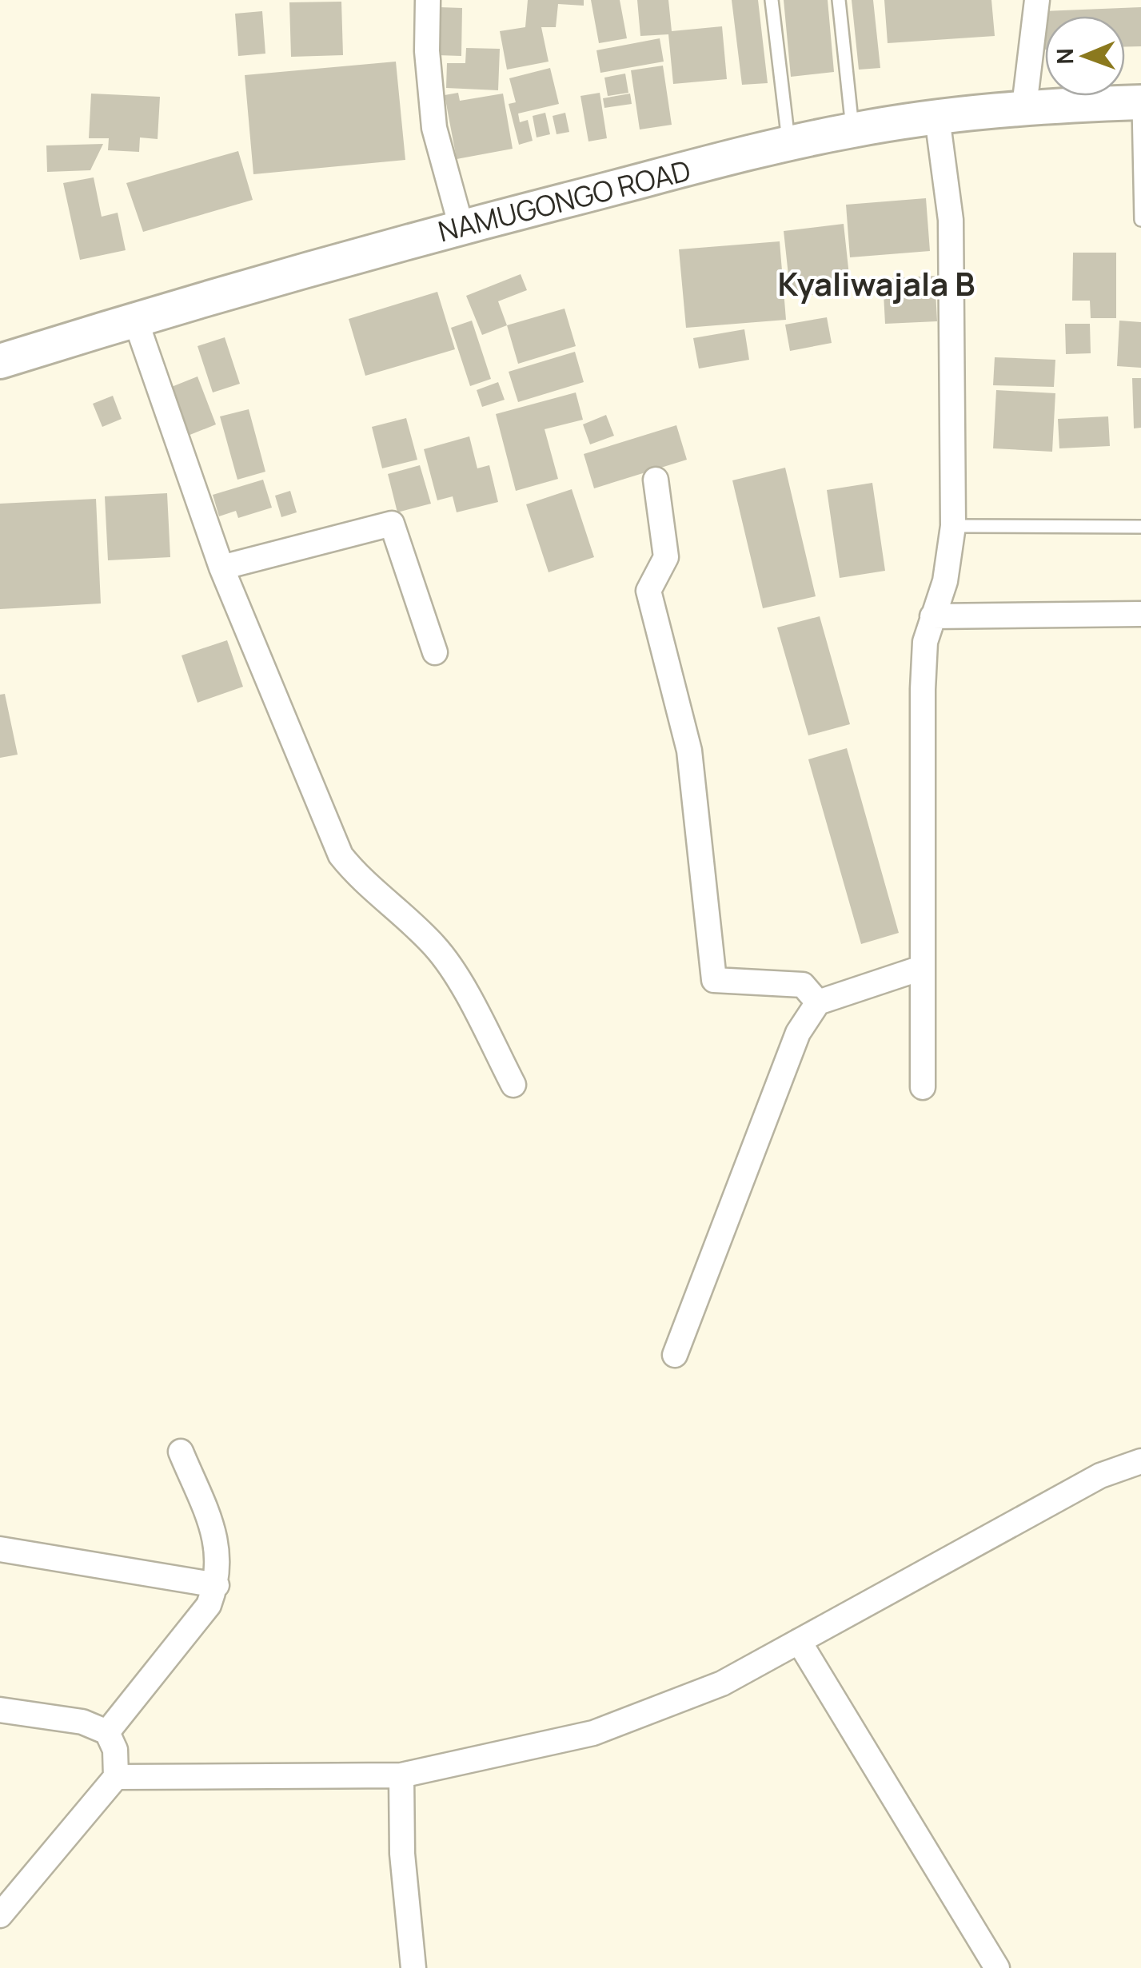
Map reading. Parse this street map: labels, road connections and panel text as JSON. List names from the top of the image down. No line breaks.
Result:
{"streets":{"main road":["NAMUGONGO ROAD"]},"districts":["Kyaliwajala B"],"north":"left"}
